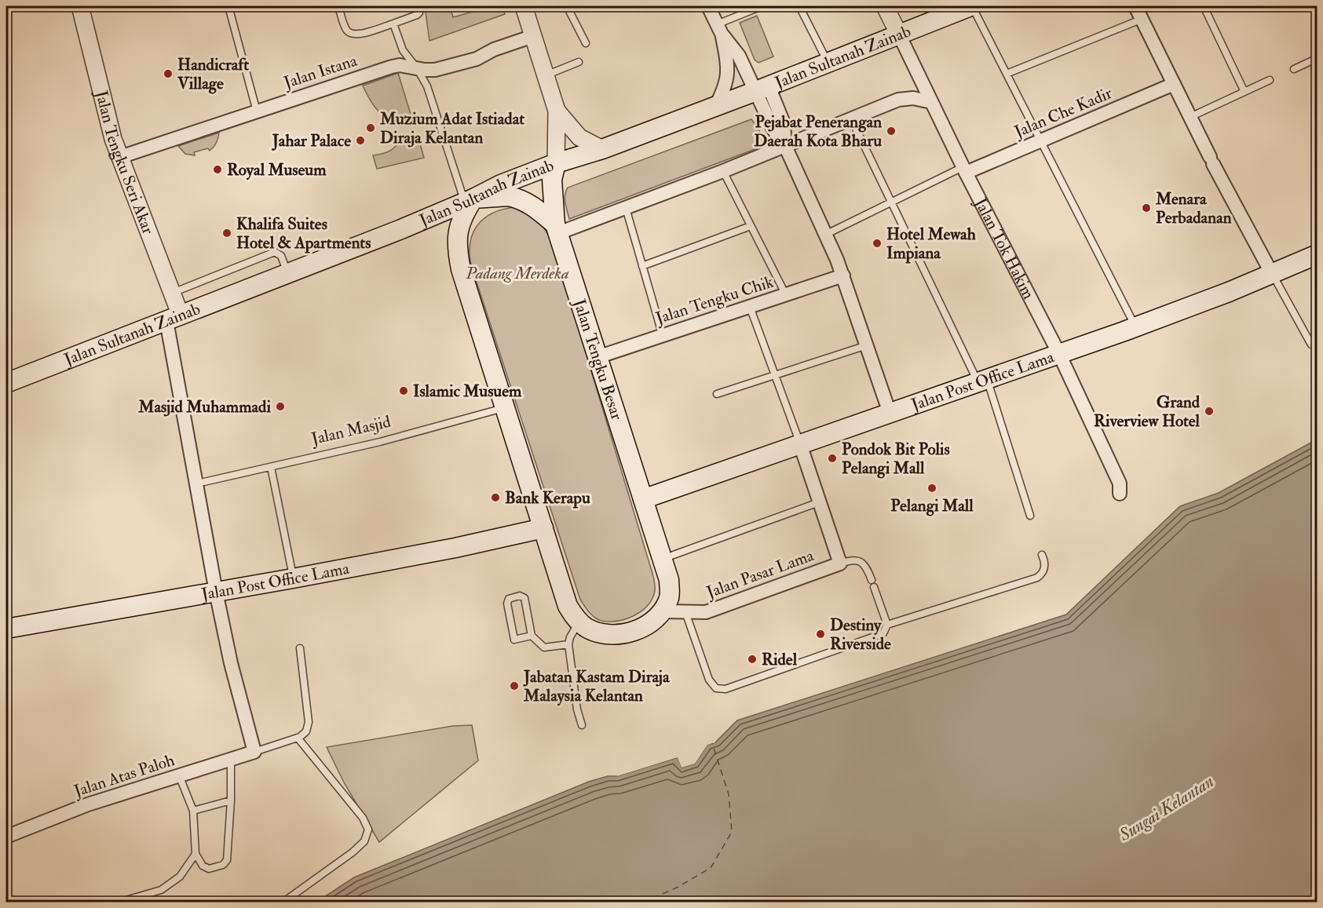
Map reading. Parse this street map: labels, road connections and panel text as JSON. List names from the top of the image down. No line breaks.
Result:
{"streets":{"main road":["Jalan Sultanah Zainab","Jalan Tengku Besar","Jalan Post Office Lama"],"street":["Jalan Istana","Jalan Che Kadir","Jalan Tengku Seri Akar","Jalan Tok Hakim","Jalan Tengku Chik","Jalan Pasar Lama","Jalan Atas Paloh"],"lane":["Jalan Masjid"]},"crossings":[["Jalan Sultanah Zainab","Jalan Tengku Seri Akar"],["Jalan Sultanah Zainab","Jalan Tok Hakim"],["Jalan Sultanah Zainab","Jalan Tengku Besar"],["Jalan Istana","Jalan Tengku Seri Akar"],["Jalan Che Kadir","Jalan Tok Hakim"],["Jalan Tok Hakim","Jalan Post Office Lama"],["Jalan Tengku Chik","Jalan Tengku Besar"],["Jalan Tengku Besar","Jalan Post Office Lama"],["Jalan Tengku Besar","Jalan Pasar Lama"]],"water":["Sungai Kelantan"],"parks":["Padang Merdeka"],"places":["Handicraft Village","Muzium Adat Istiadat Diraja Kelantan","Pejabat Penerangan Daerah Kota Bharu","Jahar Palace","Royal Museum","Menara Perbadanan","Khalifa Suites Hotel & Apartments","Hotel Mewah Impiana","Islamic Musuem","Masjid Muhammadi","Grand Riverview Hotel","Pondok Bit Polis Pelangi Mall","Pelangi Mall","Bank Kerapu","Destiny Riverside","Ridel","Jabatan Kastam Diraja Malaysia Kelantan"]}
